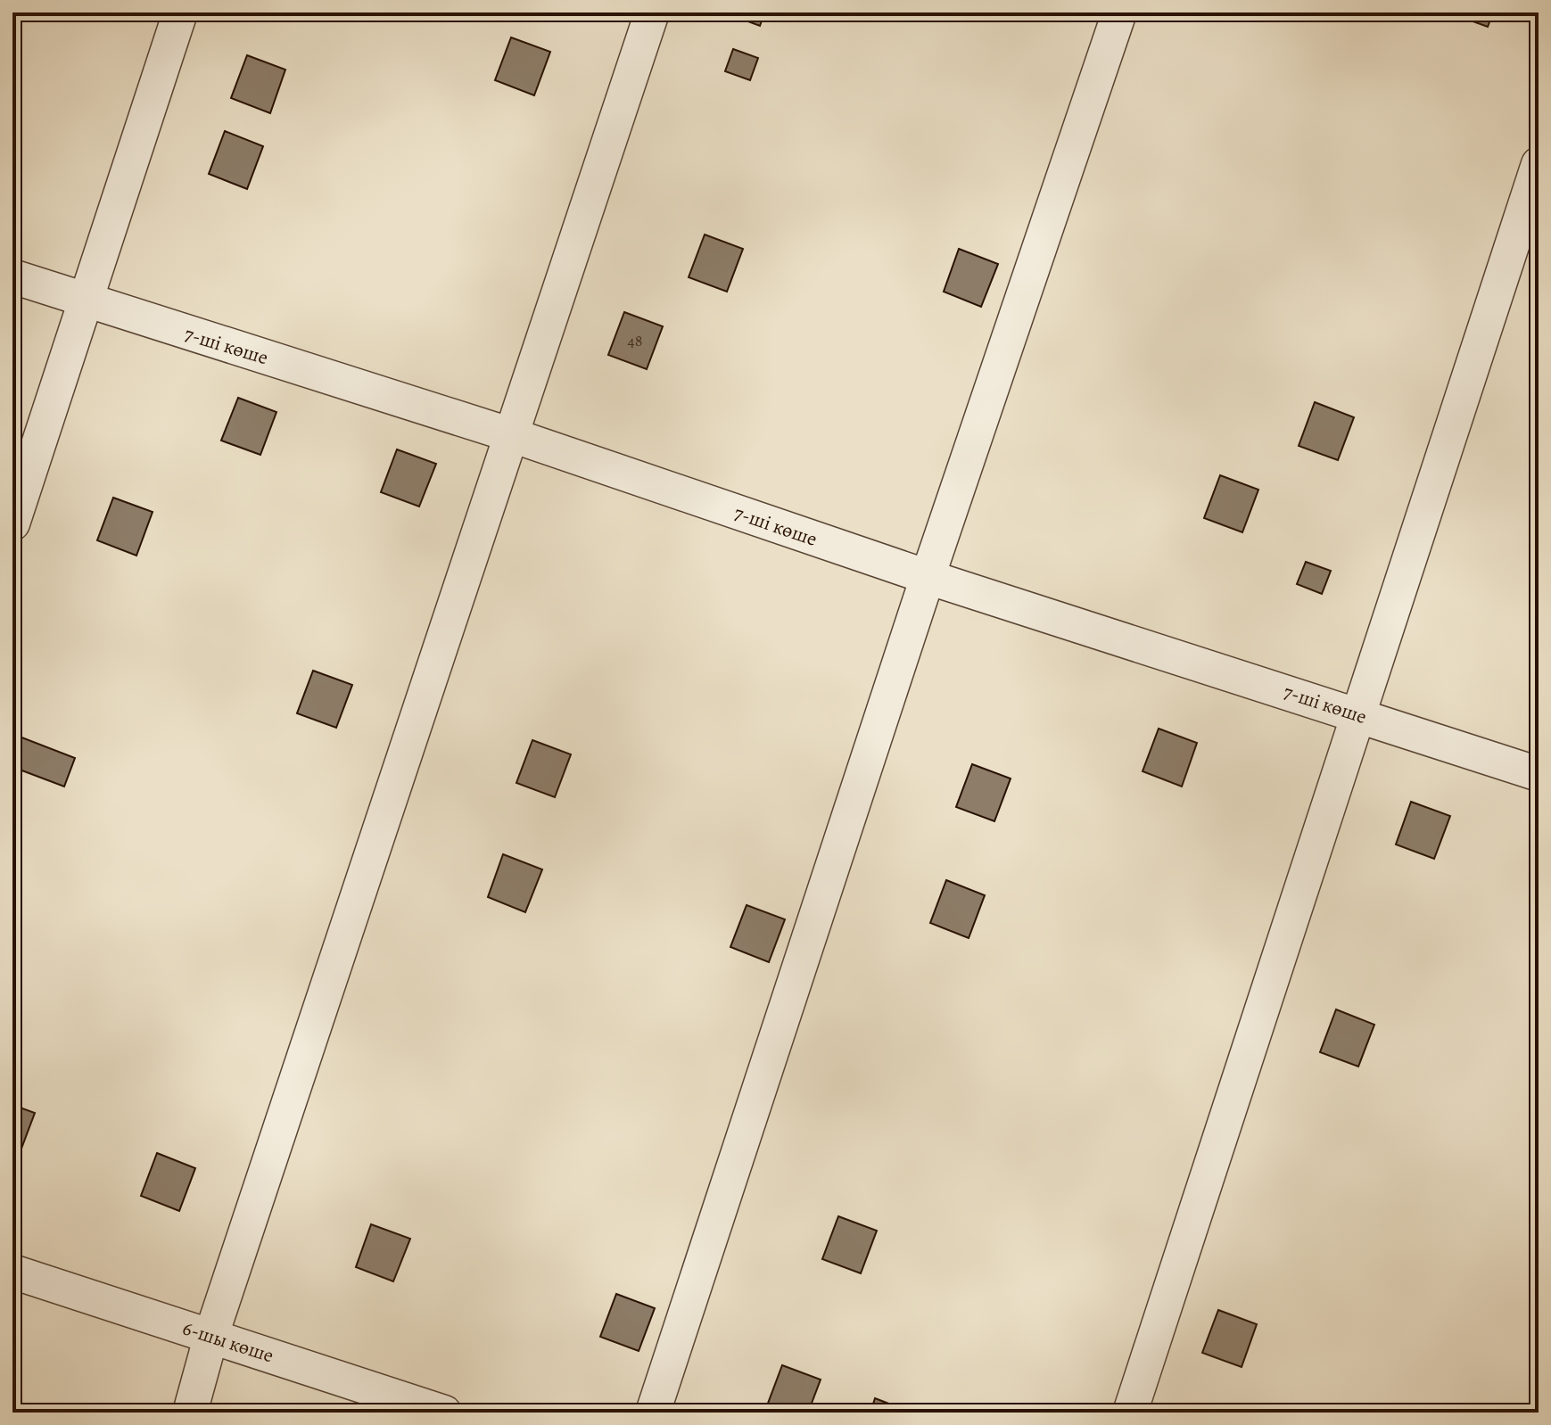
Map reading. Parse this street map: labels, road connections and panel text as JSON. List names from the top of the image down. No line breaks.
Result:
{"streets":{"lane":["7-ші көше","6-шы көше"]},"house_numbers":["48"]}
